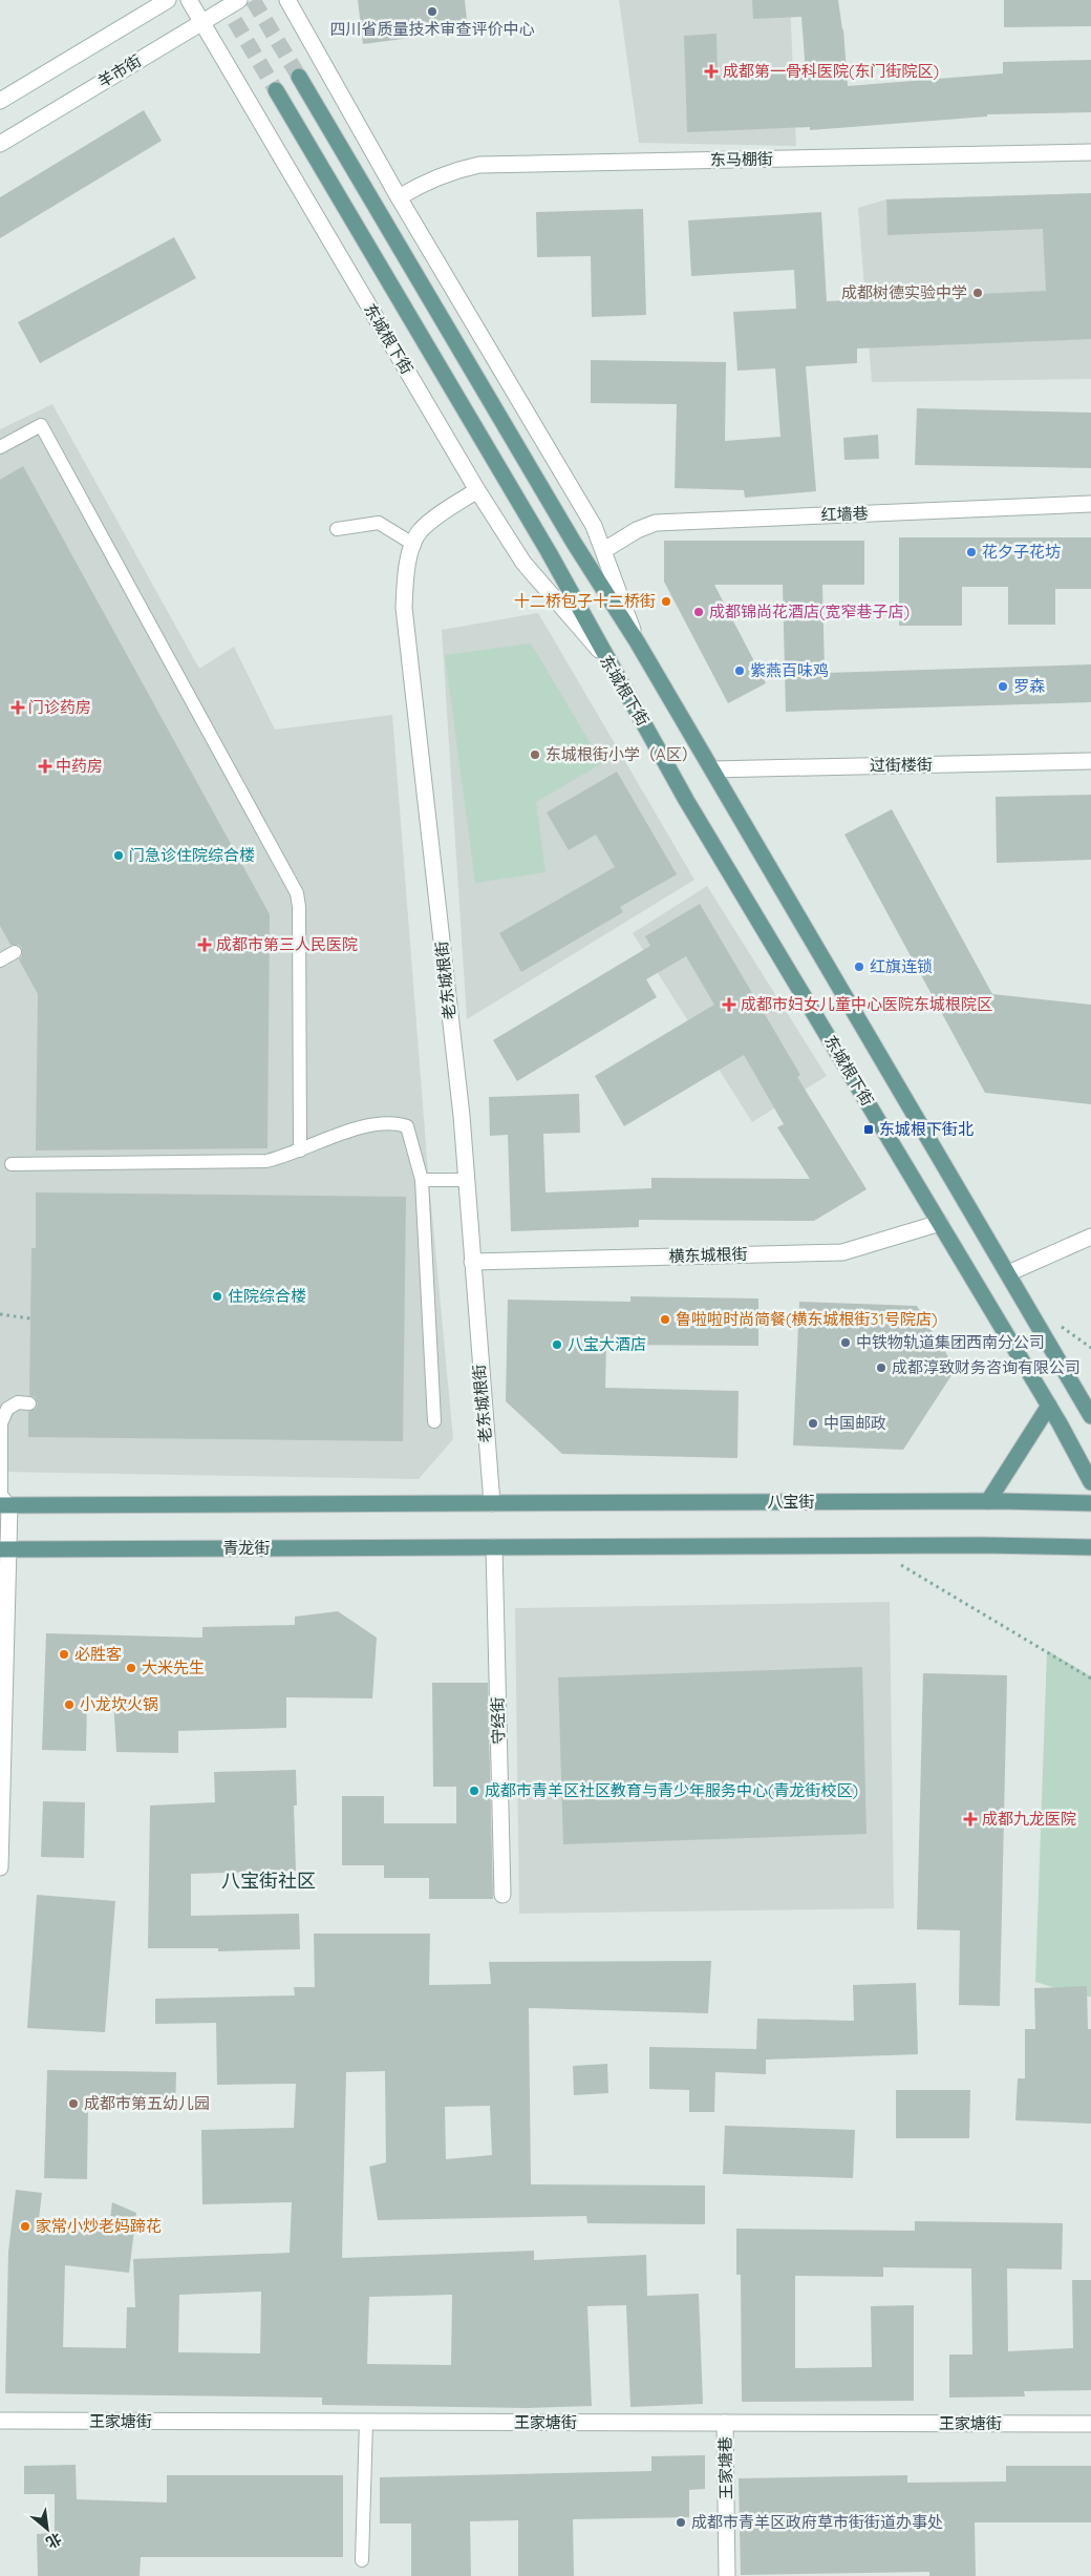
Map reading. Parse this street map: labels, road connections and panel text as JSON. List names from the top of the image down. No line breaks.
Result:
{"streets":{"main road":["东城根下街","八宝街","青龙街"],"street":["羊市街","东马棚街","红墙巷","过街楼街","老东城根街","横东城根街","守经街","王家塘街","王家塘巷"]},"crossings":[["羊市街","东城根下街"],["东城根下街","老东城根街"],["东城根下街","横东城根街"],["老东城根街","横东城根街"],["老东城根街","八宝街"],["青龙街","守经街"],["王家塘街","王家塘巷"]],"districts":["八宝街社区"],"places":{"other":["四川省质量技术审查评价中心","成都树德实验中学","花夕子花坊","十二桥包子十二桥街","成都锦尚花酒店(宽窄巷子店)","紫燕百味鸡","罗森","东城根街小学（A区）","门急诊住院综合楼","红旗连锁","住院综合楼","鲁啦啦时尚简餐(横东城根街31号院店)","中铁物轨道集团西南分公司","八宝大酒店","成都淳致财务咨询有限公司","中国邮政","必胜客","大米先生","小龙坎火锅","成都市青羊区社区教育与青少年服务中心(青龙街校区)","成都市第五幼儿园","家常小炒老妈蹄花","成都市青羊区政府草市街街道办事处"],"health":["成都第一骨科医院(东门街院区)","门诊药房","中药房","成都市第三人民医院","成都市妇女儿童中心医院东城根院区","成都九龙医院"],"transit":["东城根下街北"]},"north":"bottom right"}
